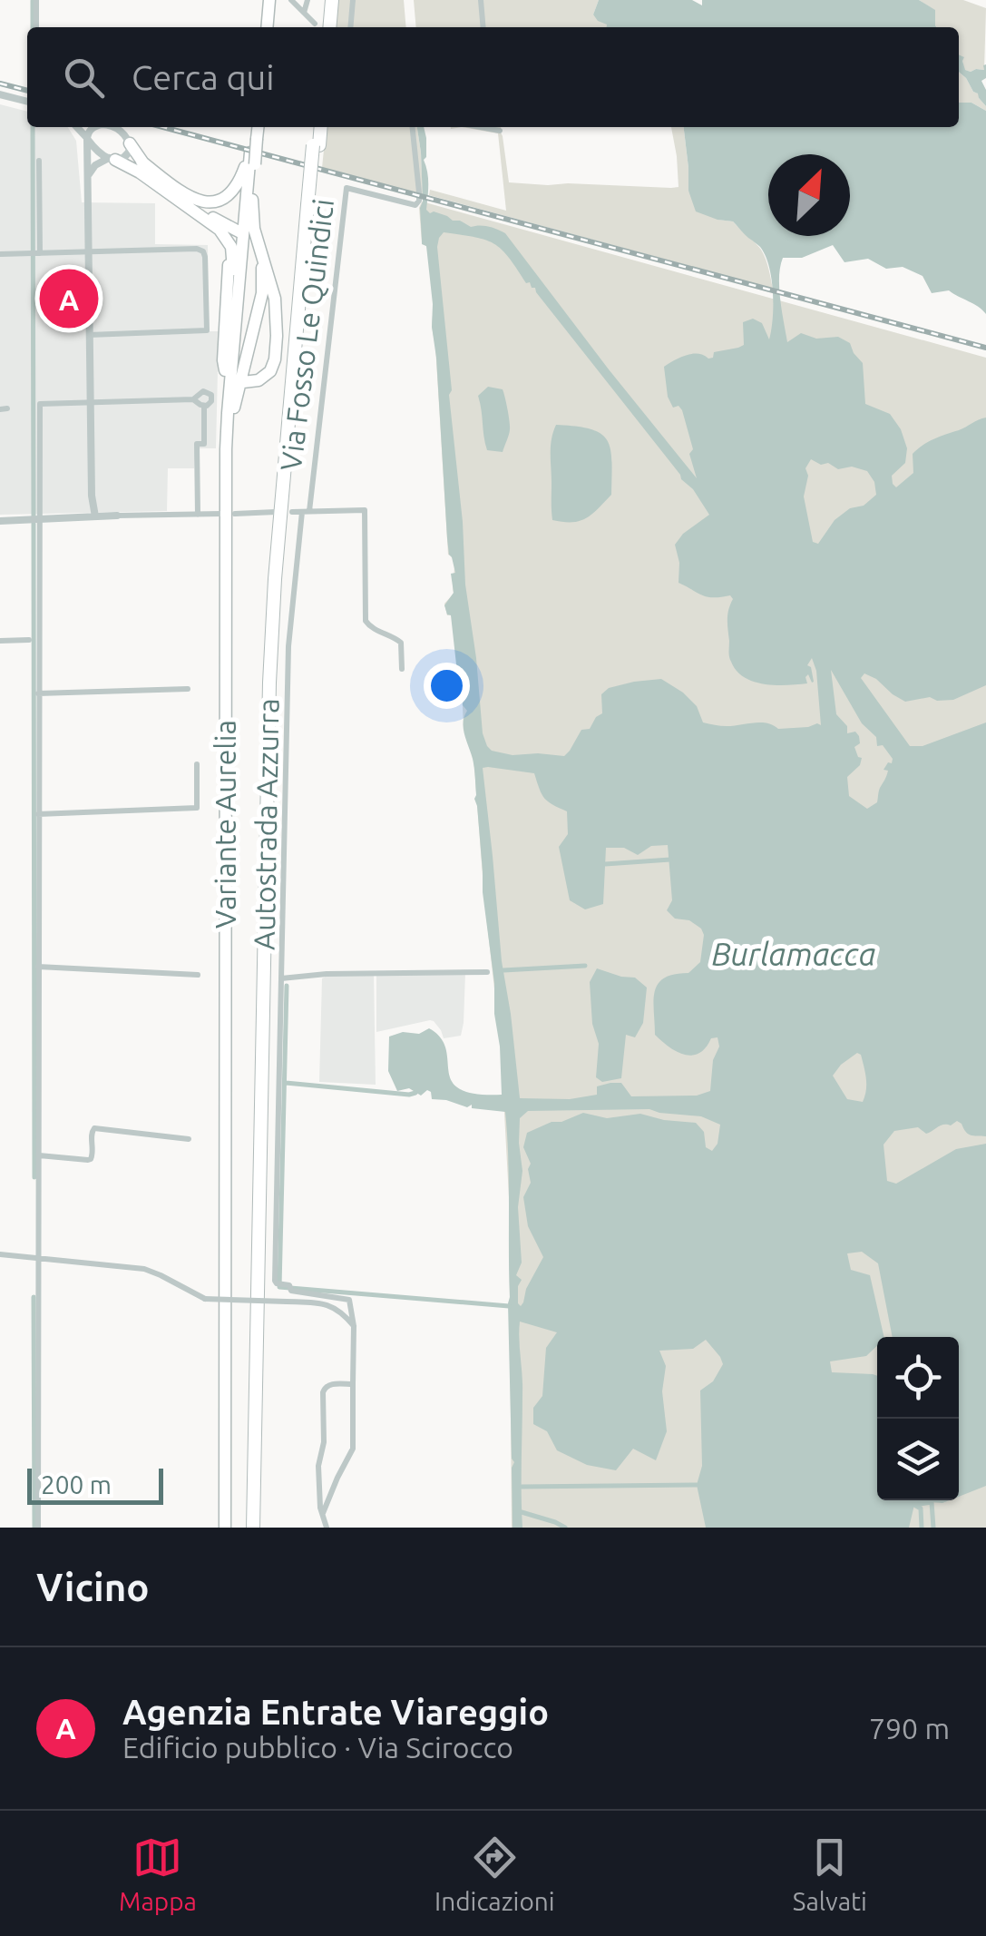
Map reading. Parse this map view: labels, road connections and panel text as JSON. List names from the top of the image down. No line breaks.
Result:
{"streets":{"highway":["Variante Aurelia","Autostrada Azzurra"],"street":["Via Fosso Le Quindici"]},"water":["Burlamacca"],"scale_bar":"200 m","north":"top right","page":{"search":"Cerca qui","pins":"A","scale":"200 m","heading":"Vicino","list":[{"mark":"A","name":"Agenzia Entrate Viareggio","note":"Edificio pubblico · Via Scirocco","value":"790 m"}],"nav":["Mappa","Indicazioni","Salvati"]}}
